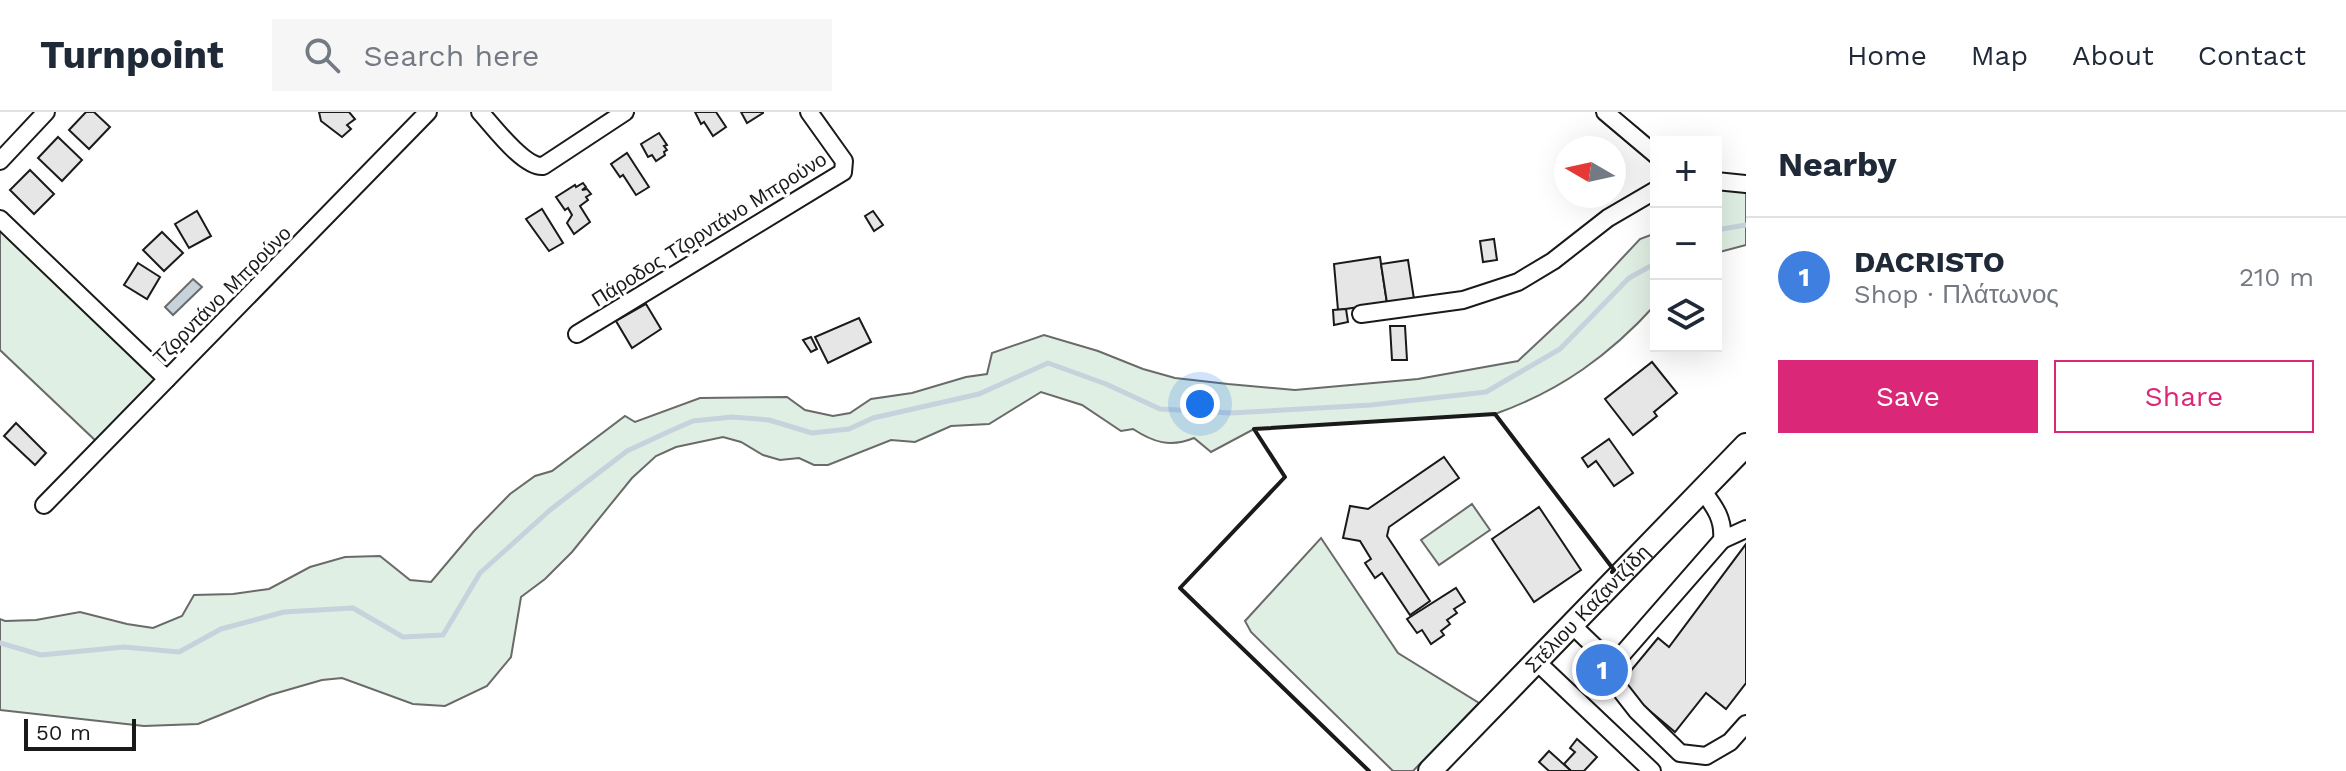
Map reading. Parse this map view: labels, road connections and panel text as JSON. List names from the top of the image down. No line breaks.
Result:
{"streets":{"main road":["Στέλιου Καζαντζίδη"],"street":["Πάροδος Τζορντάνο Μπρούνο","Τζορντάνο Μπρούνο"]},"scale_bar":"50 m","north":"left","page":{"header":"Turnpoint","search":"Search here","nav":["Home","Map","About","Contact"],"heading":"Nearby","map_buttons":["+","−"],"list":[{"mark":"1","name":"DACRISTO","note":"Shop · Πλάτωνος","value":"210 m"}],"buttons":["Save","Share"],"pins":"1","scale":"50 m"}}
